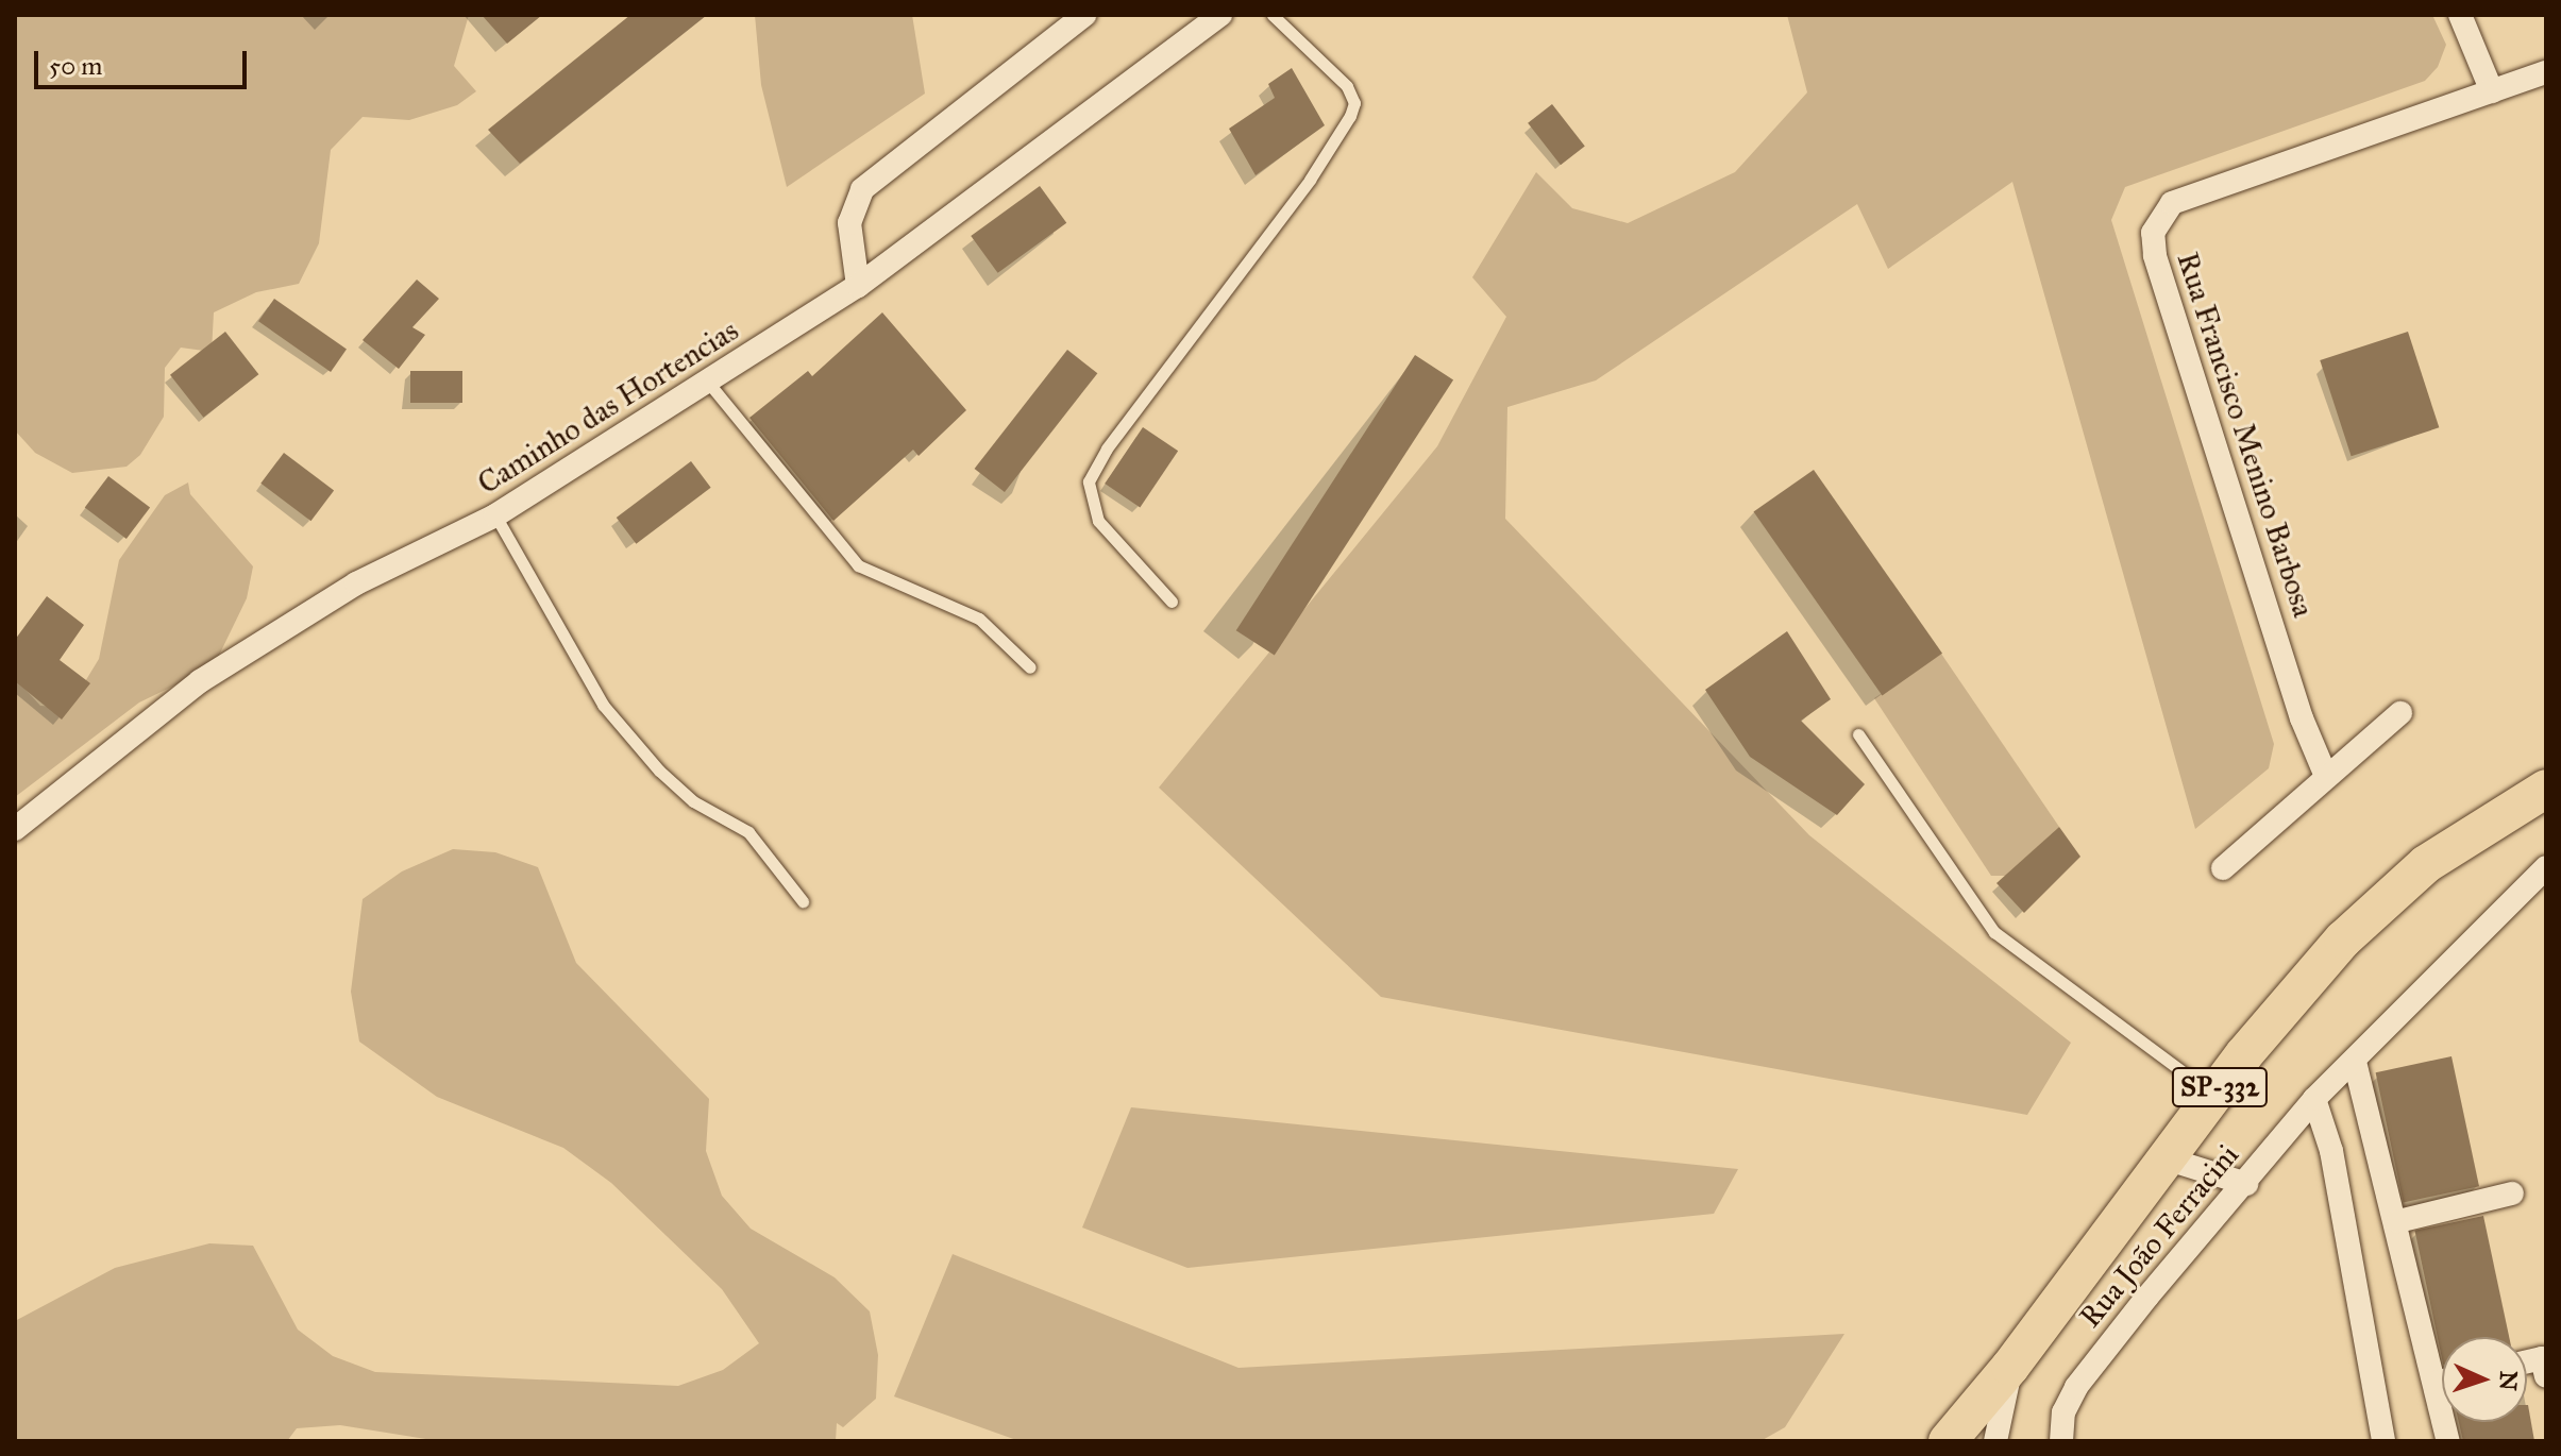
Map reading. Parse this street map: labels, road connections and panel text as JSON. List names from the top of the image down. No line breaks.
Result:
{"streets":{"main road":["SP-332"],"street":["Caminho das Hortencias","Rua Francisco Menino Barbosa","Rua João Ferracini"]},"scale_bar":"50 m","north":"right"}
